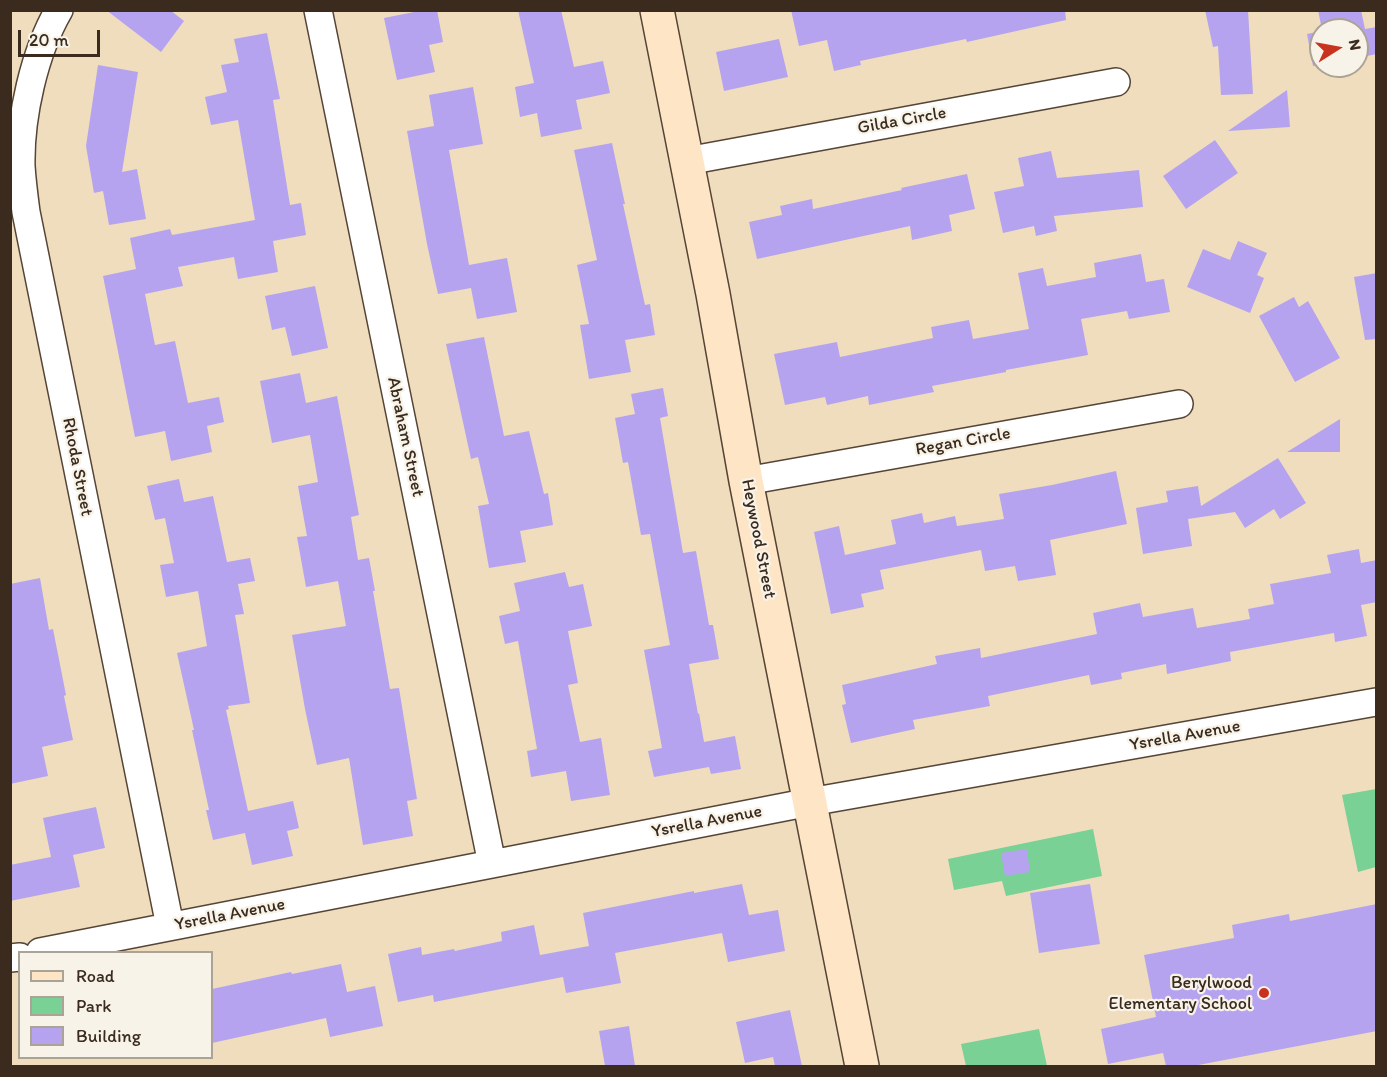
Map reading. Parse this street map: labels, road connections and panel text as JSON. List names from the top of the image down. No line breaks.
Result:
{"streets":{"street":["Gilda Circle","Abraham Street","Regan Circle","Rhoda Street","Heywood Street","Ysrella Avenue"]},"crossings":[["Gilda Circle","Heywood Street"],["Abraham Street","Ysrella Avenue"],["Regan Circle","Heywood Street"],["Rhoda Street","Ysrella Avenue"],["Heywood Street","Ysrella Avenue"]],"places":["Berylwood Elementary School"],"legend":["Road","Park","Building"],"scale_bar":"20 m","north":"right"}
